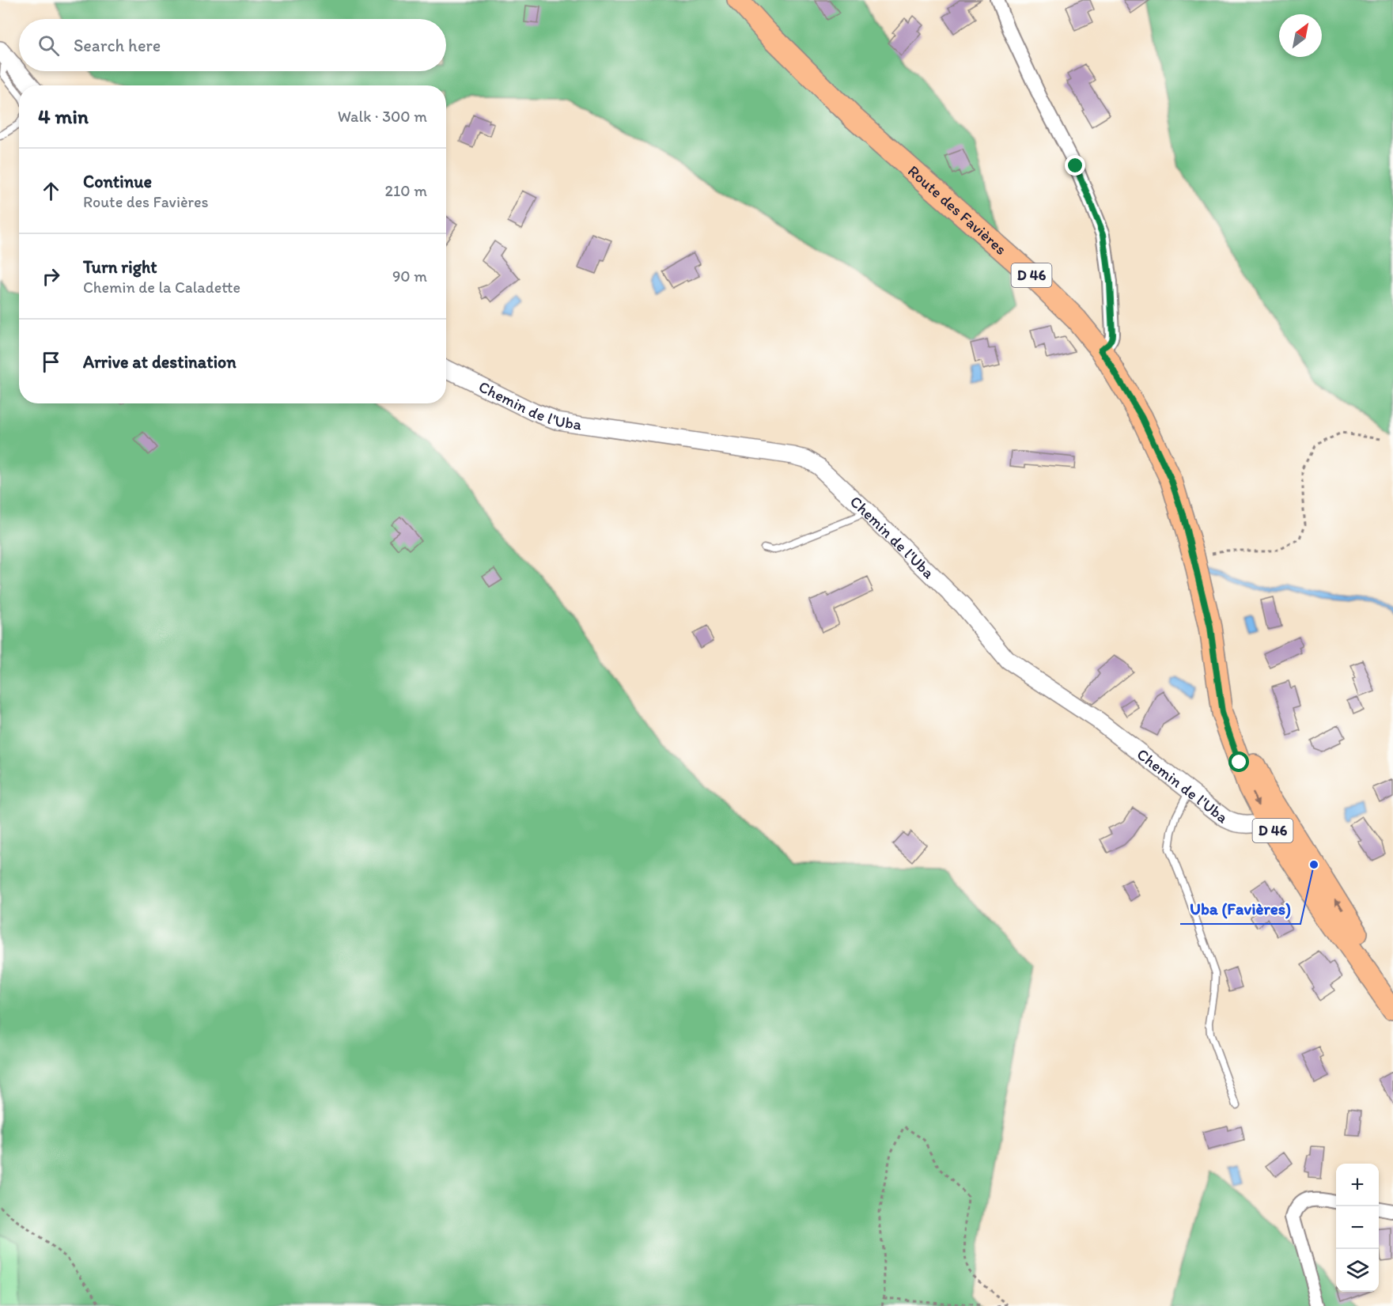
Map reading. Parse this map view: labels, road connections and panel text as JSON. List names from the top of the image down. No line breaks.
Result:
{"streets":{"main road":["Route des Favières","D 46"],"street":["Chemin de l'Uba"]},"crossings":[["Route des Favières","D 46"],["Route des Favières","Chemin de l'Uba"],["D 46","Chemin de l'Uba"]],"places":["Uba (Favières)"],"north":"top right","page":{"search":"Search here","heading":["4 min","Walk · 300 m"],"list":[["Continue","Route des Favières","210 m"],["Turn right","Chemin de la Caladette","90 m"],"Arrive at destination"],"map_buttons":["+","−"]}}
